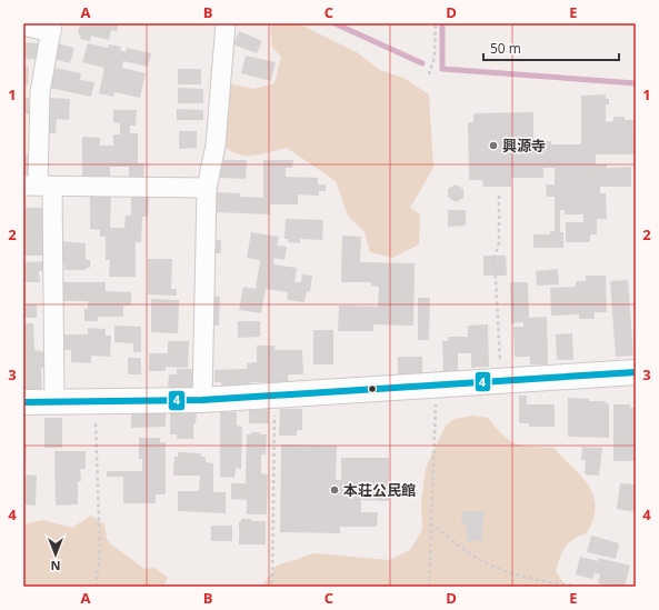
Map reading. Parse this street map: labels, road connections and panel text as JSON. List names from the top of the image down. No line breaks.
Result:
{"places":["興源寺","本荘公民館"],"lines":["transit line 4"],"scale_bar":"50 m","north":"bottom","grid":{"columns":["A","B","C","D","E"],"rows":["1","2","3","4"]}}
